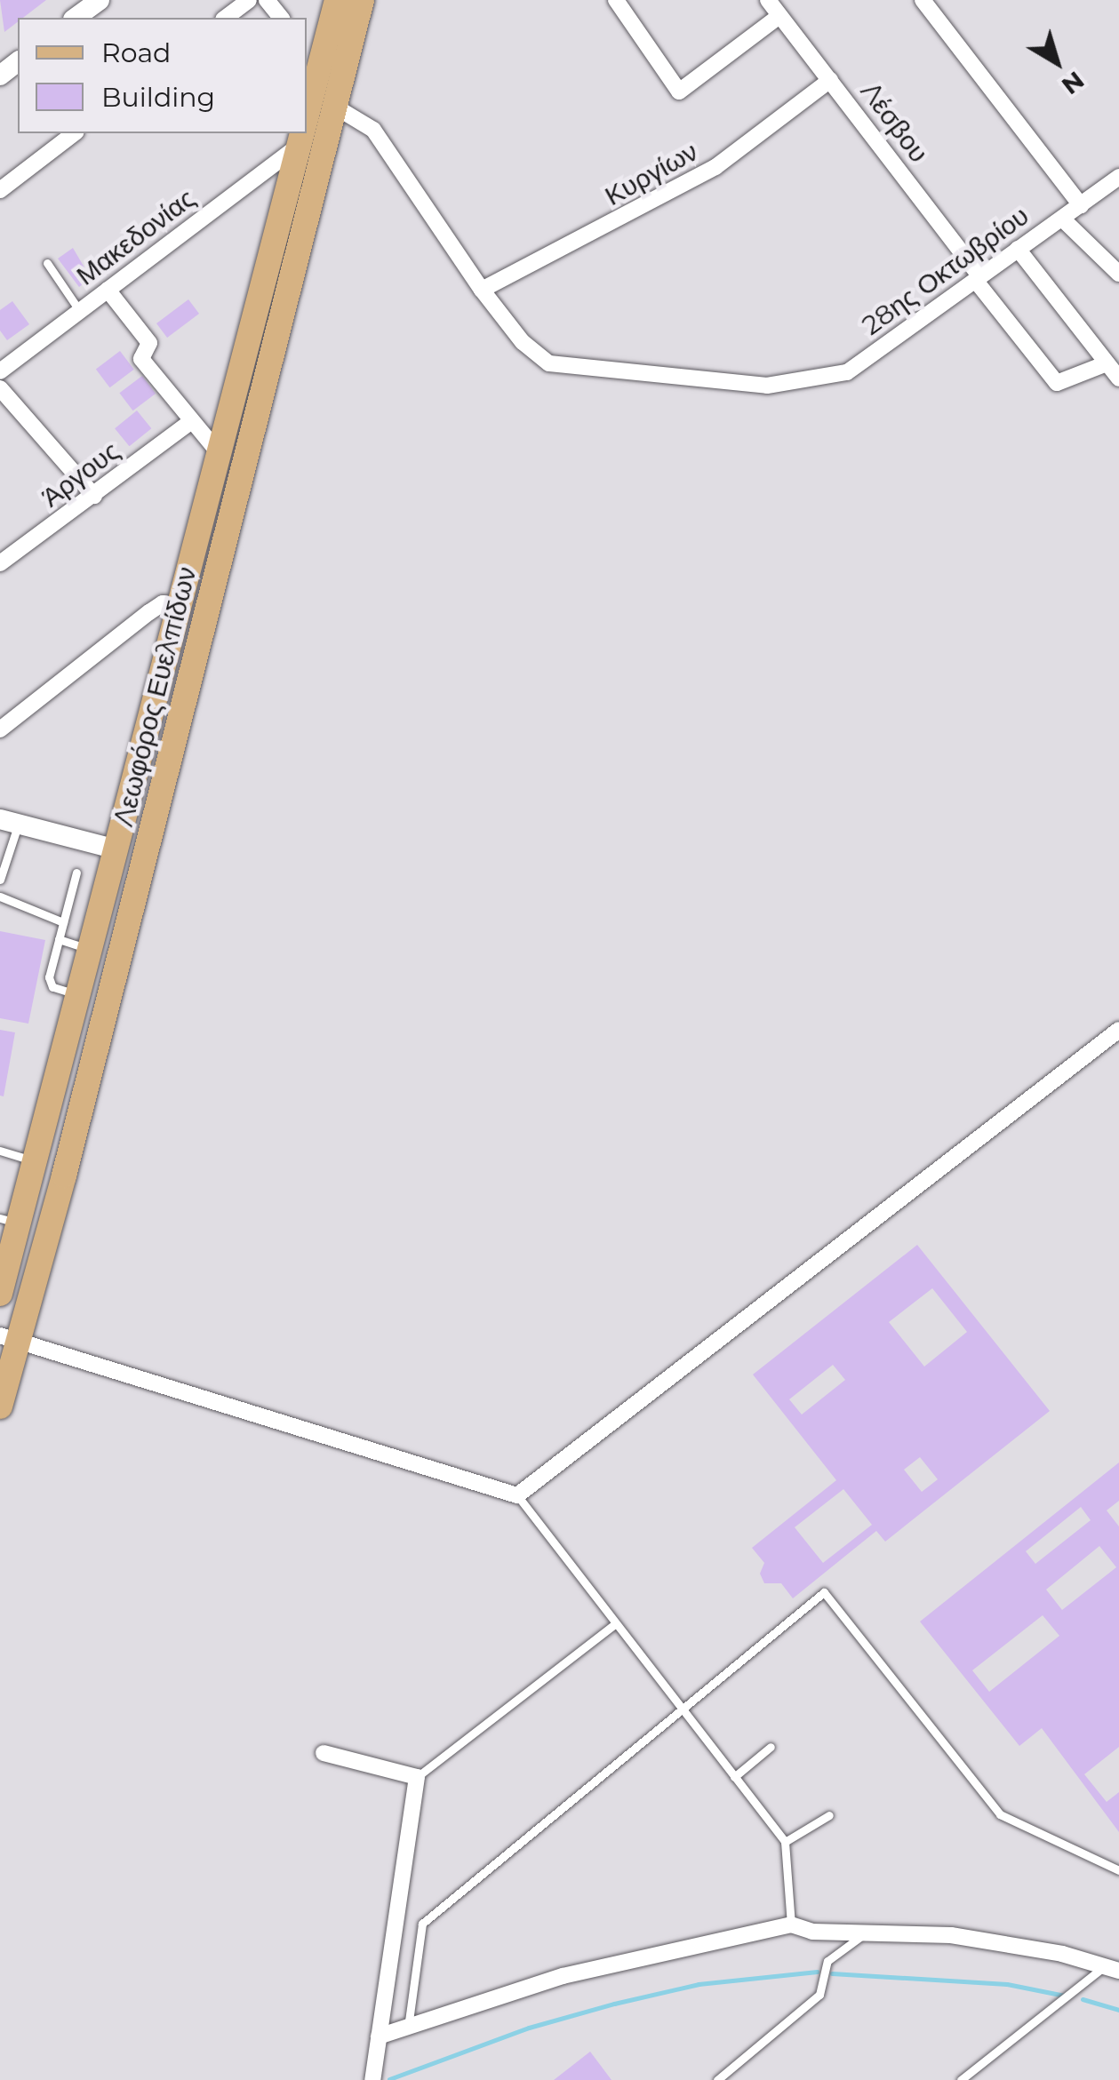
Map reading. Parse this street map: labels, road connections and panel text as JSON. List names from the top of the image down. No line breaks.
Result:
{"streets":{"main road":["Λεωφόρος Ευελπίδων"],"street":["Λέσβου","Κυργίων","Μακεδονίας","28ης Οκτωβρίου","Άργους"]},"crossings":[["Λέσβου","Κυργίων"],["Λέσβου","28ης Οκτωβρίου"],["Κυργίων","28ης Οκτωβρίου"],["Μακεδονίας","Λεωφόρος Ευελπίδων"],["28ης Οκτωβρίου","Λεωφόρος Ευελπίδων"]],"legend":["Road","Building"],"north":"bottom right"}
